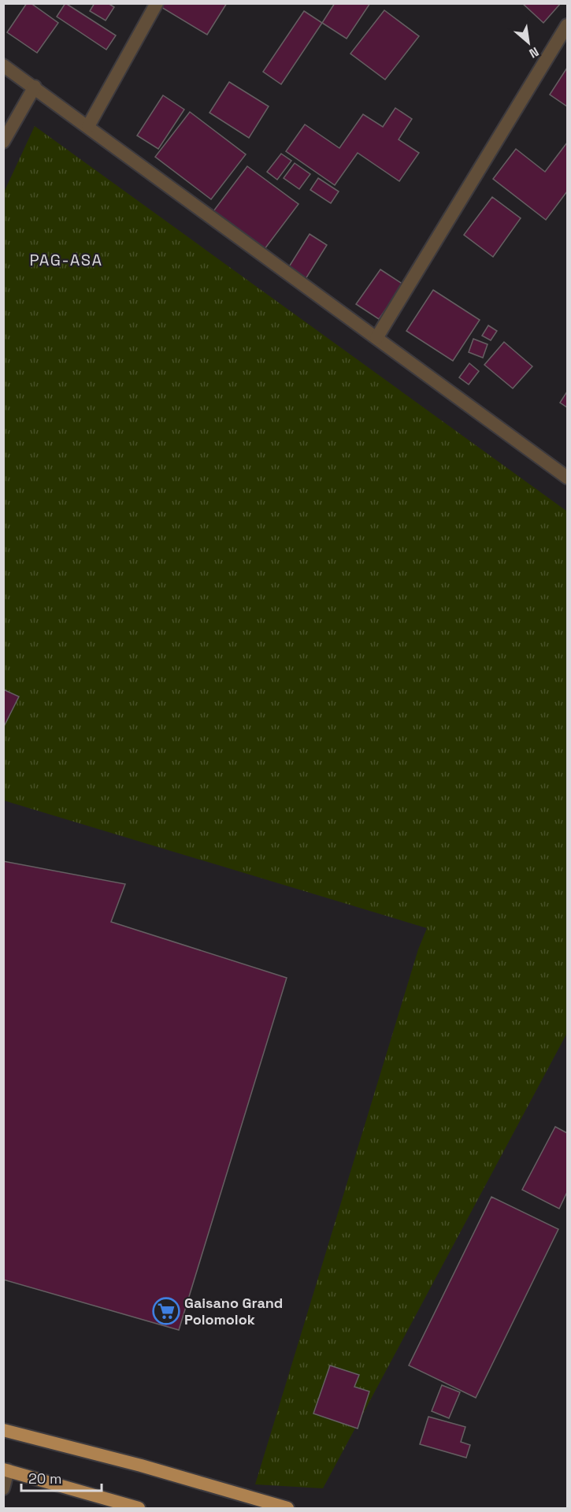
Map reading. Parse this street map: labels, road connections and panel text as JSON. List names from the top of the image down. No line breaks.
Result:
{"districts":["PAG-ASA"],"places":{"supermarket":["Gaisano Grand Polomolok"]},"scale_bar":"20 m","north":"bottom right"}
